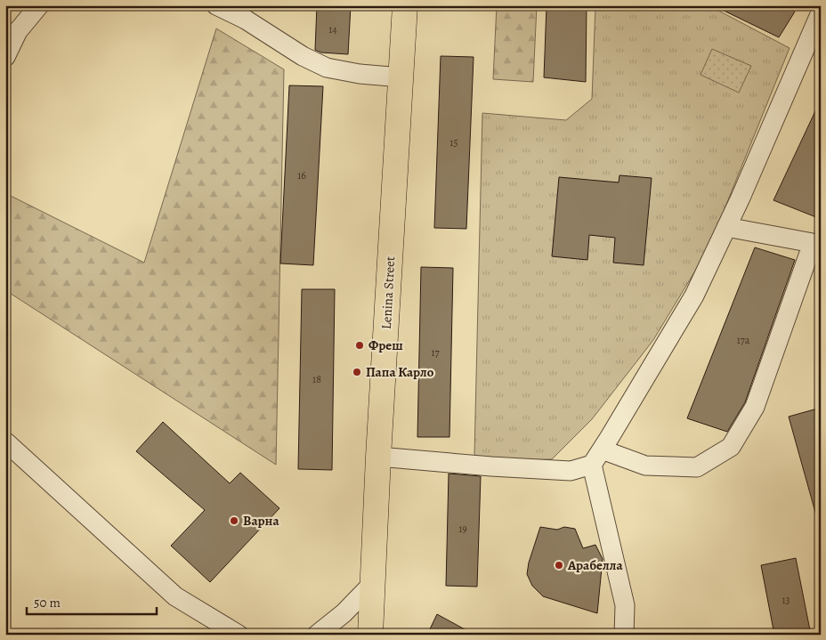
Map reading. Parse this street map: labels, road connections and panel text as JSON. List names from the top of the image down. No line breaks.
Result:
{"streets":{"main road":["Lenina Street"]},"places":["Фреш","Папа Карло","Варна","Арабелла"],"house_numbers":["14","15","16","17а","17","18","19","13"],"scale_bar":"50 m"}
